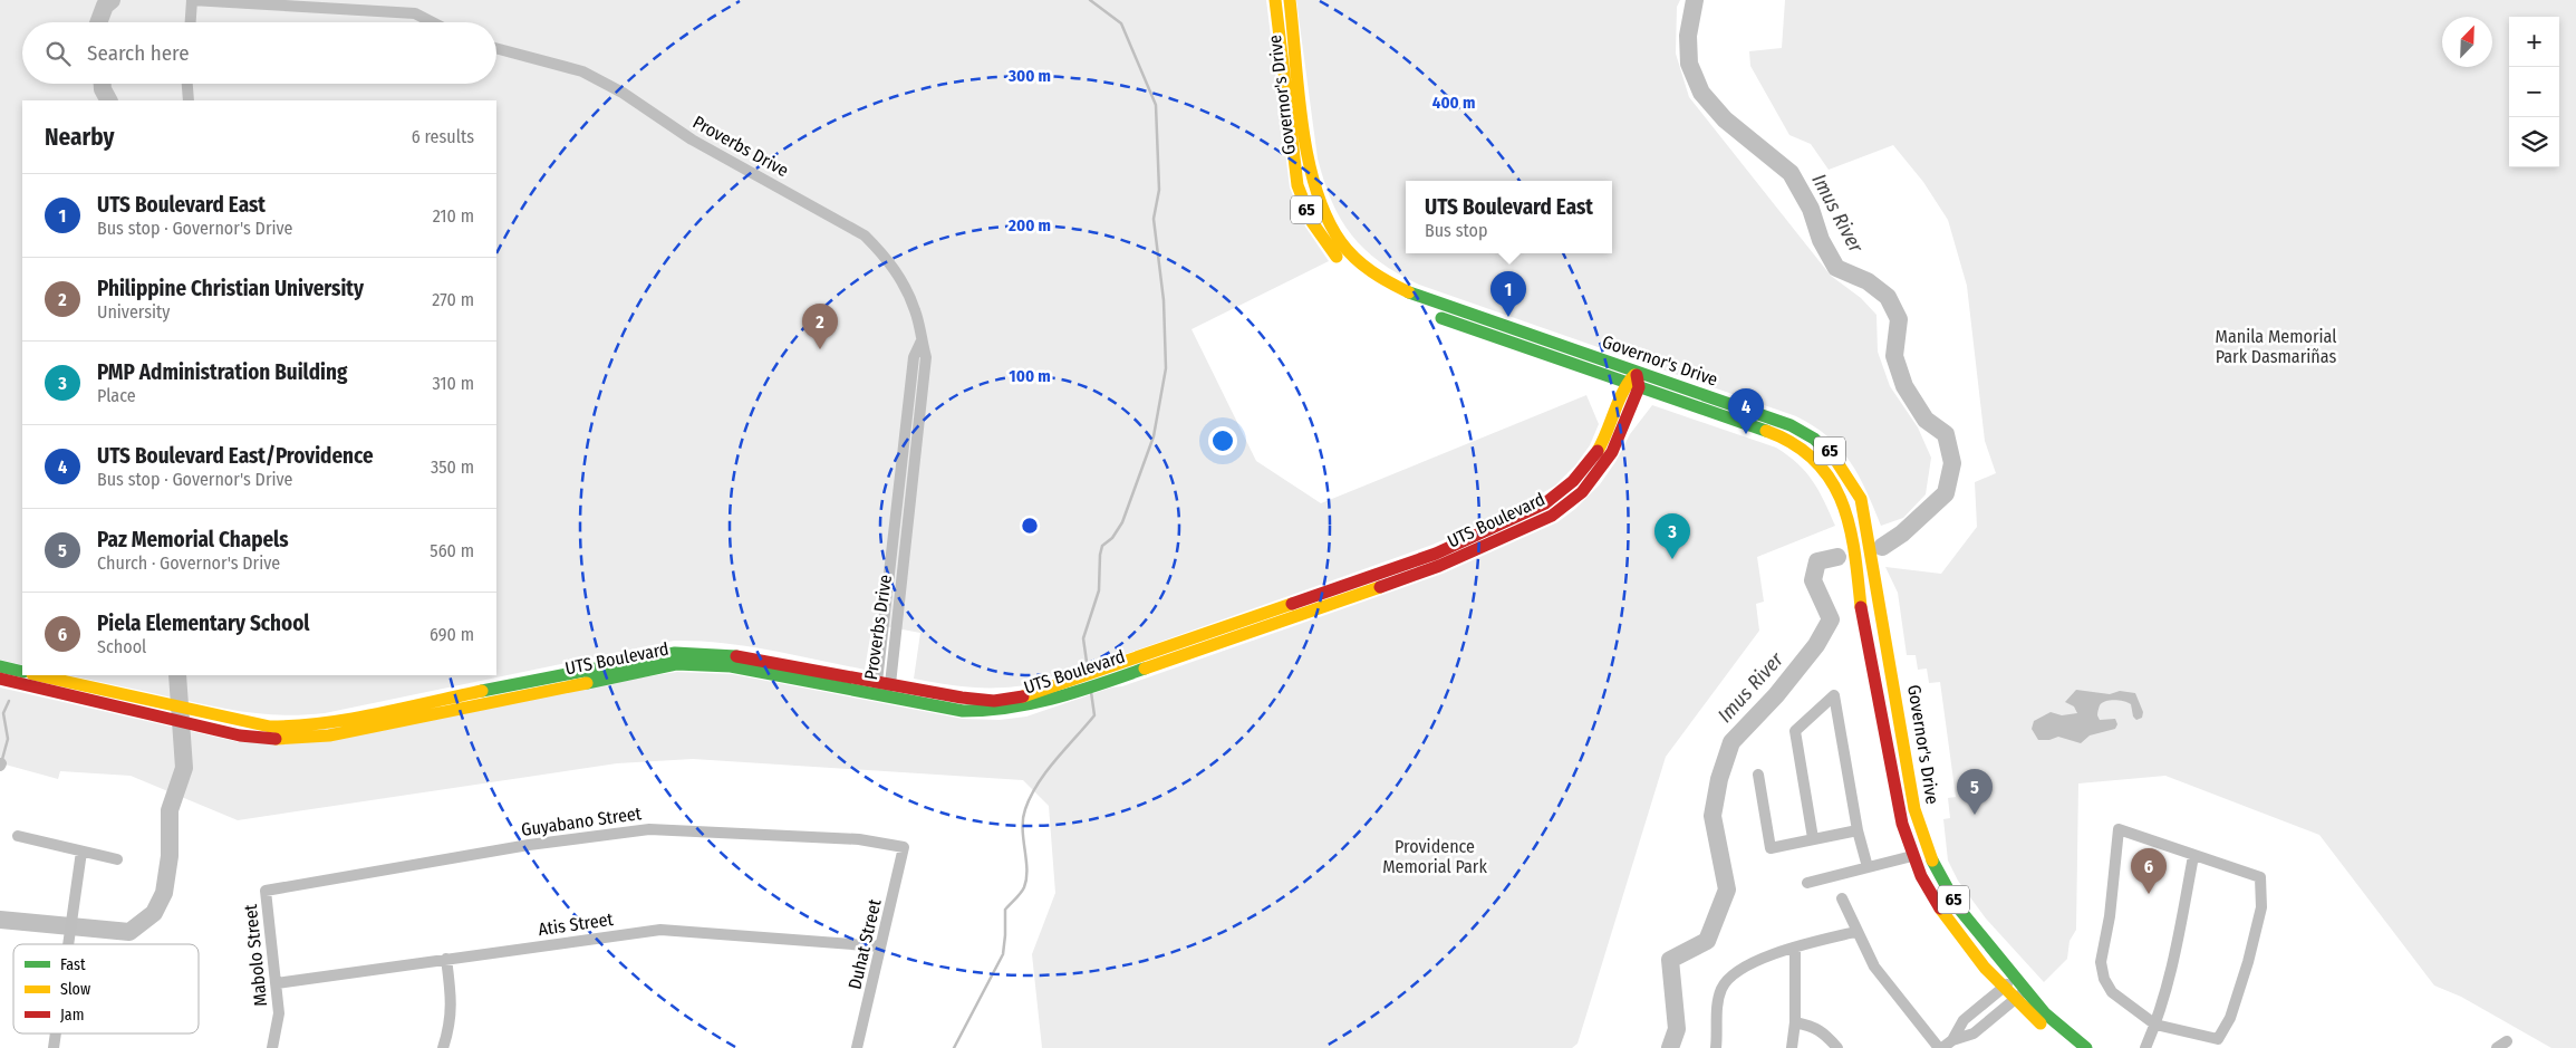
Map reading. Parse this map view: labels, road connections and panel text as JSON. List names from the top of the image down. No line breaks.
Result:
{"streets":{"main road":["Governor's Drive","65","UTS Boulevard"],"street":["Proverbs Drive","Guyabano Street","Atis Street","Duhat Street","Mabolo Street"]},"crossings":[["Governor's Drive","UTS Boulevard"],["Proverbs Drive","UTS Boulevard"],["Guyabano Street","Duhat Street"],["Guyabano Street","Mabolo Street"],["Atis Street","Duhat Street"],["Atis Street","Mabolo Street"]],"water":["Imus River"],"parks":["Manila Memorial Park Dasmariñas","Providence Memorial Park"],"legend":["Fast","Slow","Jam"],"north":"top right","page":{"map_buttons":["+","−"],"search":"Search here","heading":["Nearby","6 results"],"list":[{"mark":"1","name":"UTS Boulevard East","note":"Bus stop · Governor's Drive","value":"210 m"},{"mark":"2","name":"Philippine Christian University","note":"University","value":"270 m"},{"mark":"3","name":"PMP Administration Building","note":"Place","value":"310 m"},{"mark":"4","name":"UTS Boulevard East/Providence","note":"Bus stop · Governor's Drive","value":"350 m"},{"mark":"5","name":"Paz Memorial Chapels","note":"Church · Governor's Drive","value":"560 m"},{"mark":"6","name":"Piela Elementary School","note":"School","value":"690 m"}],"popup":["UTS Boulevard East","Bus stop"],"pins":["1","2","4","3","5","6"]},"rings":["300 m","400 m","200 m","100 m"]}
